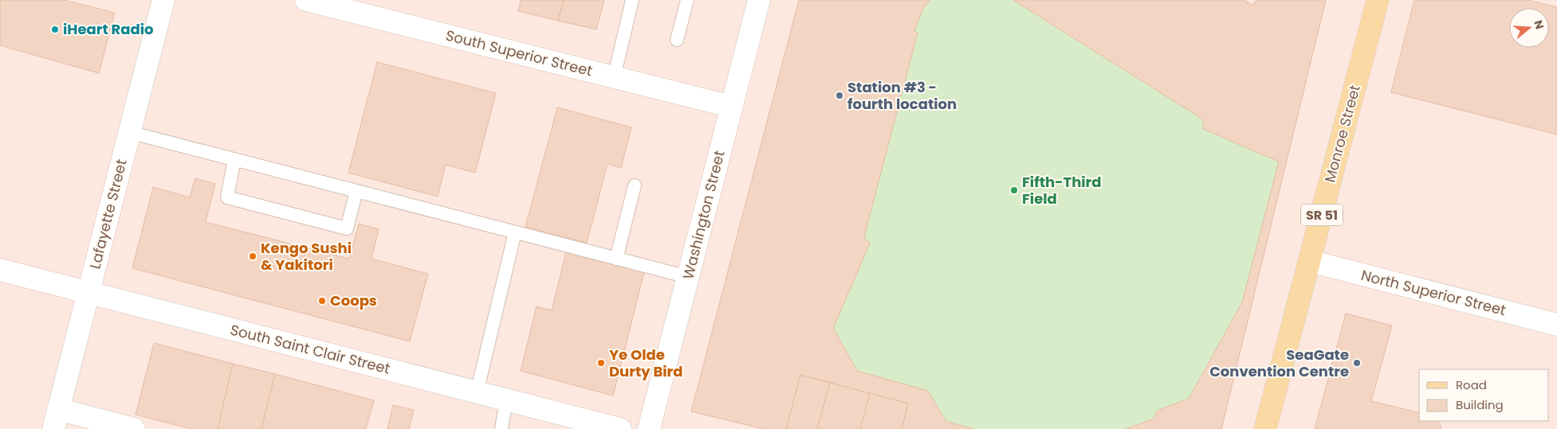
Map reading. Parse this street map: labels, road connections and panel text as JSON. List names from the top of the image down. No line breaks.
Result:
{"streets":{"main road":["Monroe Street","SR 51"],"street":["South Superior Street","Lafayette Street","Washington Street","North Superior Street","South Saint Clair Street"]},"crossings":[["South Superior Street","Washington Street"],["Monroe Street","North Superior Street"],["Lafayette Street","South Saint Clair Street"]],"places":["iHeart Radio","Station #3 - fourth location","Fifth-Third Field","Kengo Sushi & Yakitori","Coops","Ye Olde Durty Bird","SeaGate Convention Centre"],"legend":["Road","Building"],"north":"right"}
